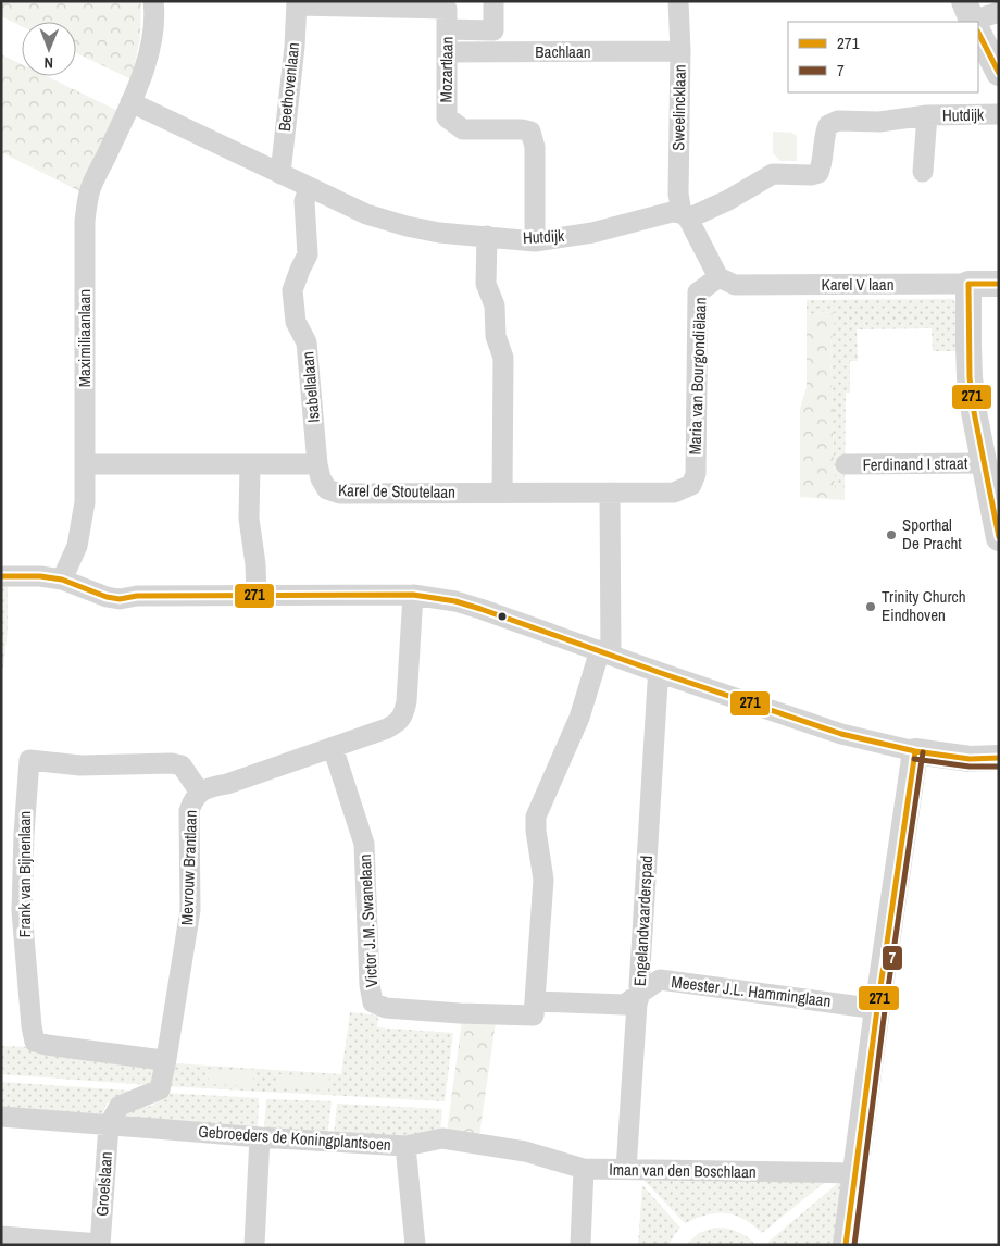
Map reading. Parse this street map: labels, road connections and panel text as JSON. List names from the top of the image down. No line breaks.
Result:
{"streets":{"street":["Bachlaan","Mozartlaan","Beethovenlaan","Sweelincklaan","Hutdijk","Karel V laan","Maximiliaanlaan","Maria van Bourgondiëlaan","Isabellalaan","Ferdinand I straat","Karel de Stoutelaan","Mevrouw Brantlaan","Frank van Bijnenlaan","Victor J.M. Swanelaan","Engelandvaarderspad","Meester J.L. Hamminglaan","Gebroeders de Koningplantsoen","Iman van den Boschlaan","Groelslaan"]},"crossings":[["Bachlaan","Mozartlaan"],["Bachlaan","Sweelincklaan"],["Mozartlaan","Hutdijk"],["Beethovenlaan","Hutdijk"],["Sweelincklaan","Hutdijk"],["Sweelincklaan","Maria van Bourgondiëlaan"],["Hutdijk","Maximiliaanlaan"],["Hutdijk","Maria van Bourgondiëlaan"],["Hutdijk","Isabellalaan"],["Karel V laan","Maria van Bourgondiëlaan"],["Maria van Bourgondiëlaan","Karel de Stoutelaan"],["Isabellalaan","Karel de Stoutelaan"],["Mevrouw Brantlaan","Frank van Bijnenlaan"],["Mevrouw Brantlaan","Victor J.M. Swanelaan"],["Mevrouw Brantlaan","Gebroeders de Koningplantsoen"],["Mevrouw Brantlaan","Groelslaan"],["Victor J.M. Swanelaan","Meester J.L. Hamminglaan"],["Engelandvaarderspad","Meester J.L. Hamminglaan"],["Engelandvaarderspad","Iman van den Boschlaan"],["Gebroeders de Koningplantsoen","Iman van den Boschlaan"],["Gebroeders de Koningplantsoen","Groelslaan"]],"places":["Sporthal De Pracht","Trinity Church Eindhoven"],"lines":["transit line 271","transit line 7"],"legend":["271","7"],"north":"bottom"}
